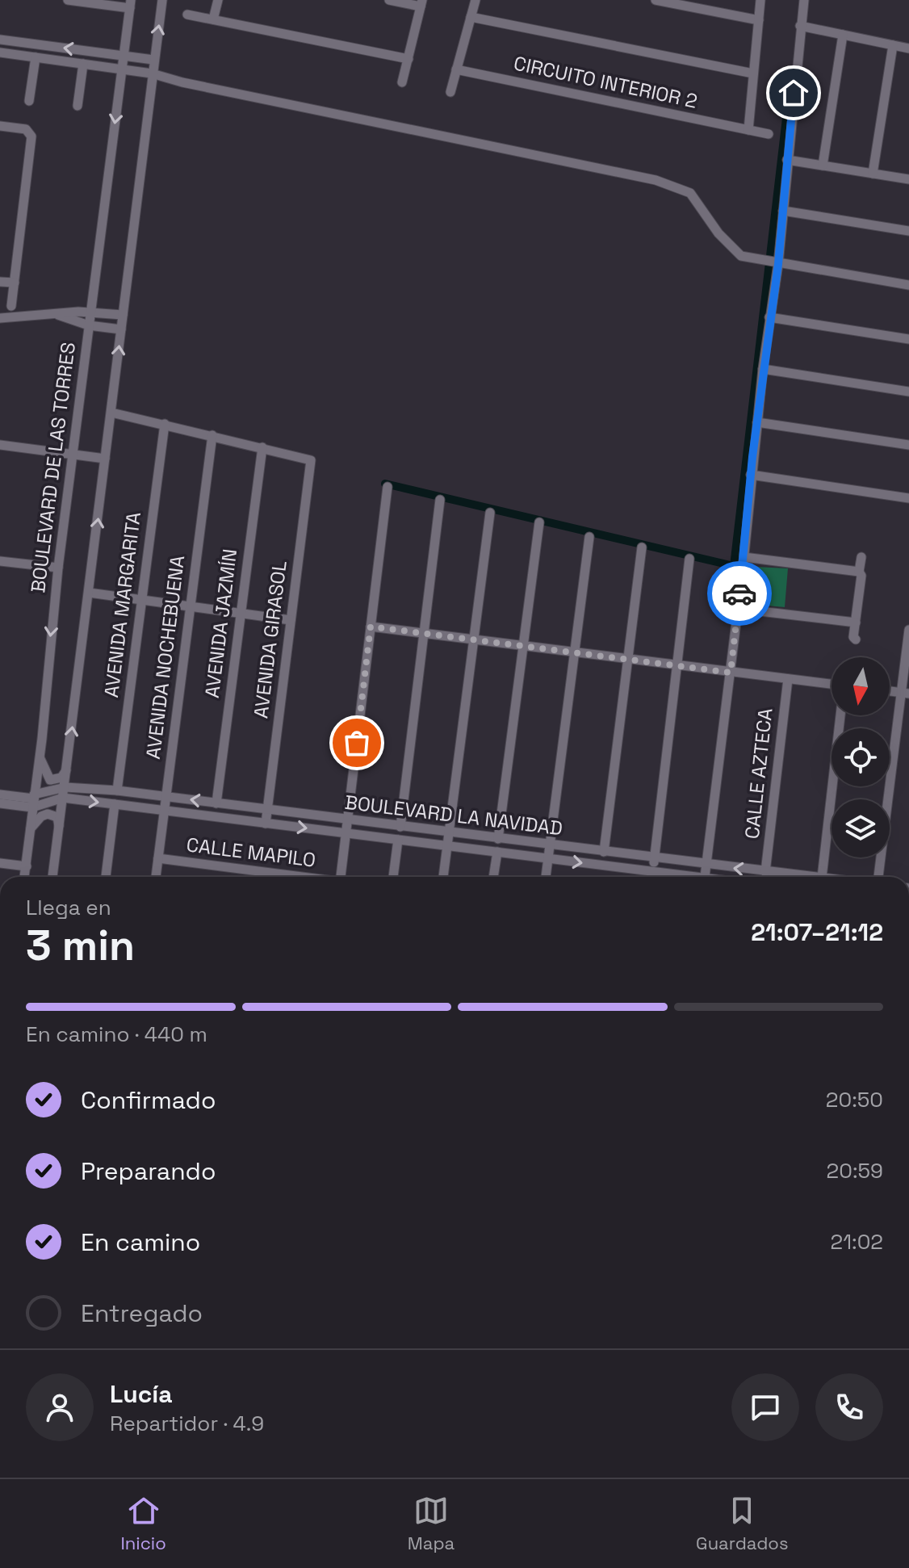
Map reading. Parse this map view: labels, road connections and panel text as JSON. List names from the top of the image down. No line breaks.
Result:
{"streets":{"street":["CIRCUITO INTERIOR 2","BOULEVARD DE LAS TORRES","AVENIDA MARGARITA","AVENIDA JAZMÍN","AVENIDA GIRASOL","AVENIDA NOCHEBUENA","CALLE AZTECA","BOULEVARD LA NAVIDAD","CALLE MAPILO"]},"crossings":[["BOULEVARD DE LAS TORRES","BOULEVARD LA NAVIDAD"],["AVENIDA MARGARITA","BOULEVARD LA NAVIDAD"],["AVENIDA JAZMÍN","AVENIDA GIRASOL"],["AVENIDA JAZMÍN","BOULEVARD LA NAVIDAD"],["AVENIDA GIRASOL","BOULEVARD LA NAVIDAD"],["AVENIDA NOCHEBUENA","BOULEVARD LA NAVIDAD"],["AVENIDA NOCHEBUENA","CALLE MAPILO"],["CALLE AZTECA","BOULEVARD LA NAVIDAD"]],"north":"bottom","page":{"heading":["3 min","Llega en","21:07–21:12"],"panel":["Lucía","Repartidor · 4.9"],"bar":"En camino · 440 m","list":[["Confirmado","20:50"],["Preparando","20:59"],["En camino","21:02"],"Entregado"],"tabs":["Inicio","Mapa","Guardados"]}}
